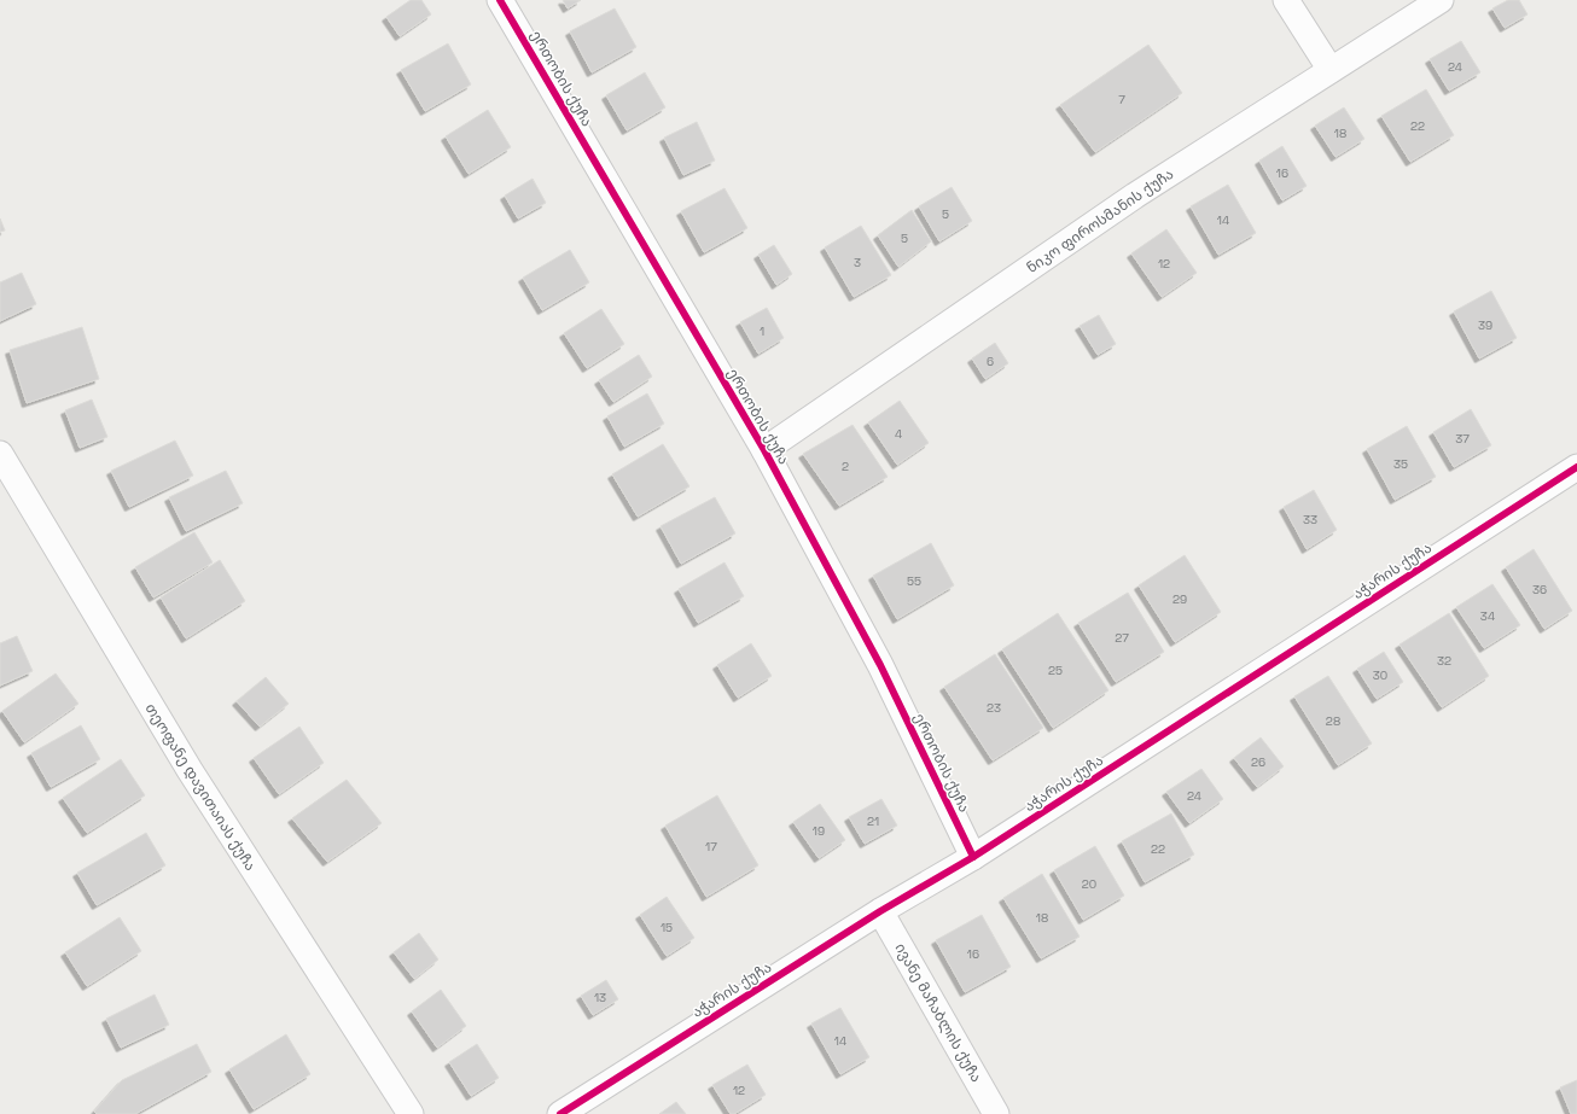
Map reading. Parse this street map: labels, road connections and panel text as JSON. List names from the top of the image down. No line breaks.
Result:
{"streets":{"street":["ერთობის ქუჩა","ნიკო ფიროსმანის ქუჩა","აჭარის ქუჩა","თეოფანე დავითაიას ქუჩა","ივანე მაჩაბლის ქუჩა"]},"crossings":[["ერთობის ქუჩა","ნიკო ფიროსმანის ქუჩა"],["ერთობის ქუჩა","აჭარის ქუჩა"],["აჭარის ქუჩა","ივანე მაჩაბლის ქუჩა"]],"house_numbers":["24","7","22","18","16","5","14","5","3","12","39","1","6","4","37","35","2","33","55","36","29","34","27","32","25","30","23","28","26","24","21","19","17","22","20","18","15","16","13","14","12"]}
